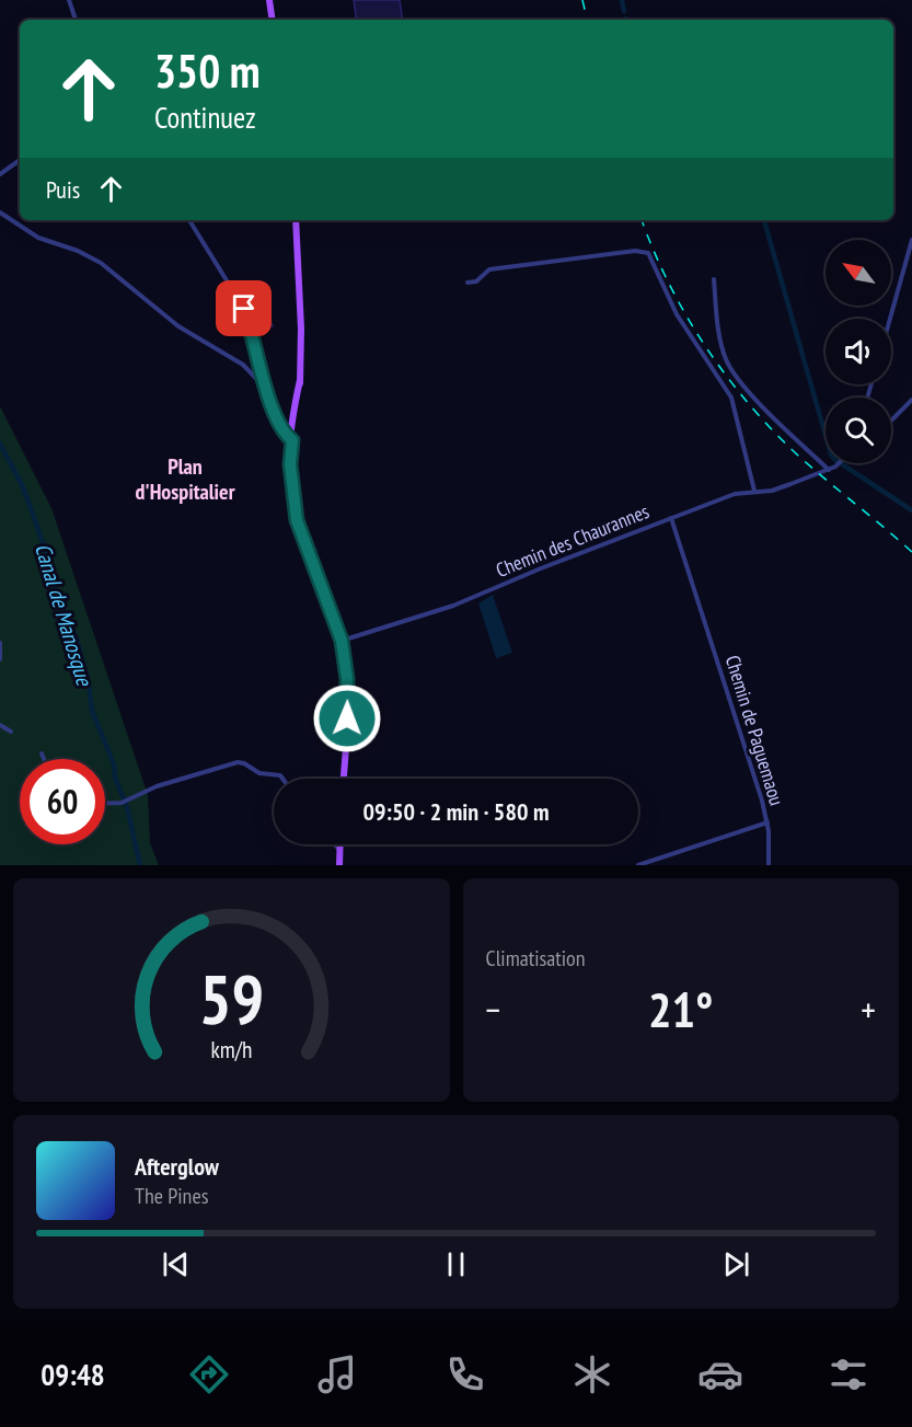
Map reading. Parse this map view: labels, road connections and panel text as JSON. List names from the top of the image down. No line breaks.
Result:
{"streets":{"street":["Chemin des Chaurannes","Chemin de Paguemaou"]},"crossings":[["Chemin des Chaurannes","Chemin de Paguemaou"]],"districts":["Plan d'Hospitalier"],"water":["Canal de Manosque"],"north":"top left","page":{"turn":["350 m","Continuez"],"then":"Puis","limit":"60","trip":"09:50 · 2 min · 580 m","tile":"Climatisation","heat":["−","21°","+"],"song":["Afterglow","The Pines"],"tabs":"09:48","gauge":["59","km/h"]}}
